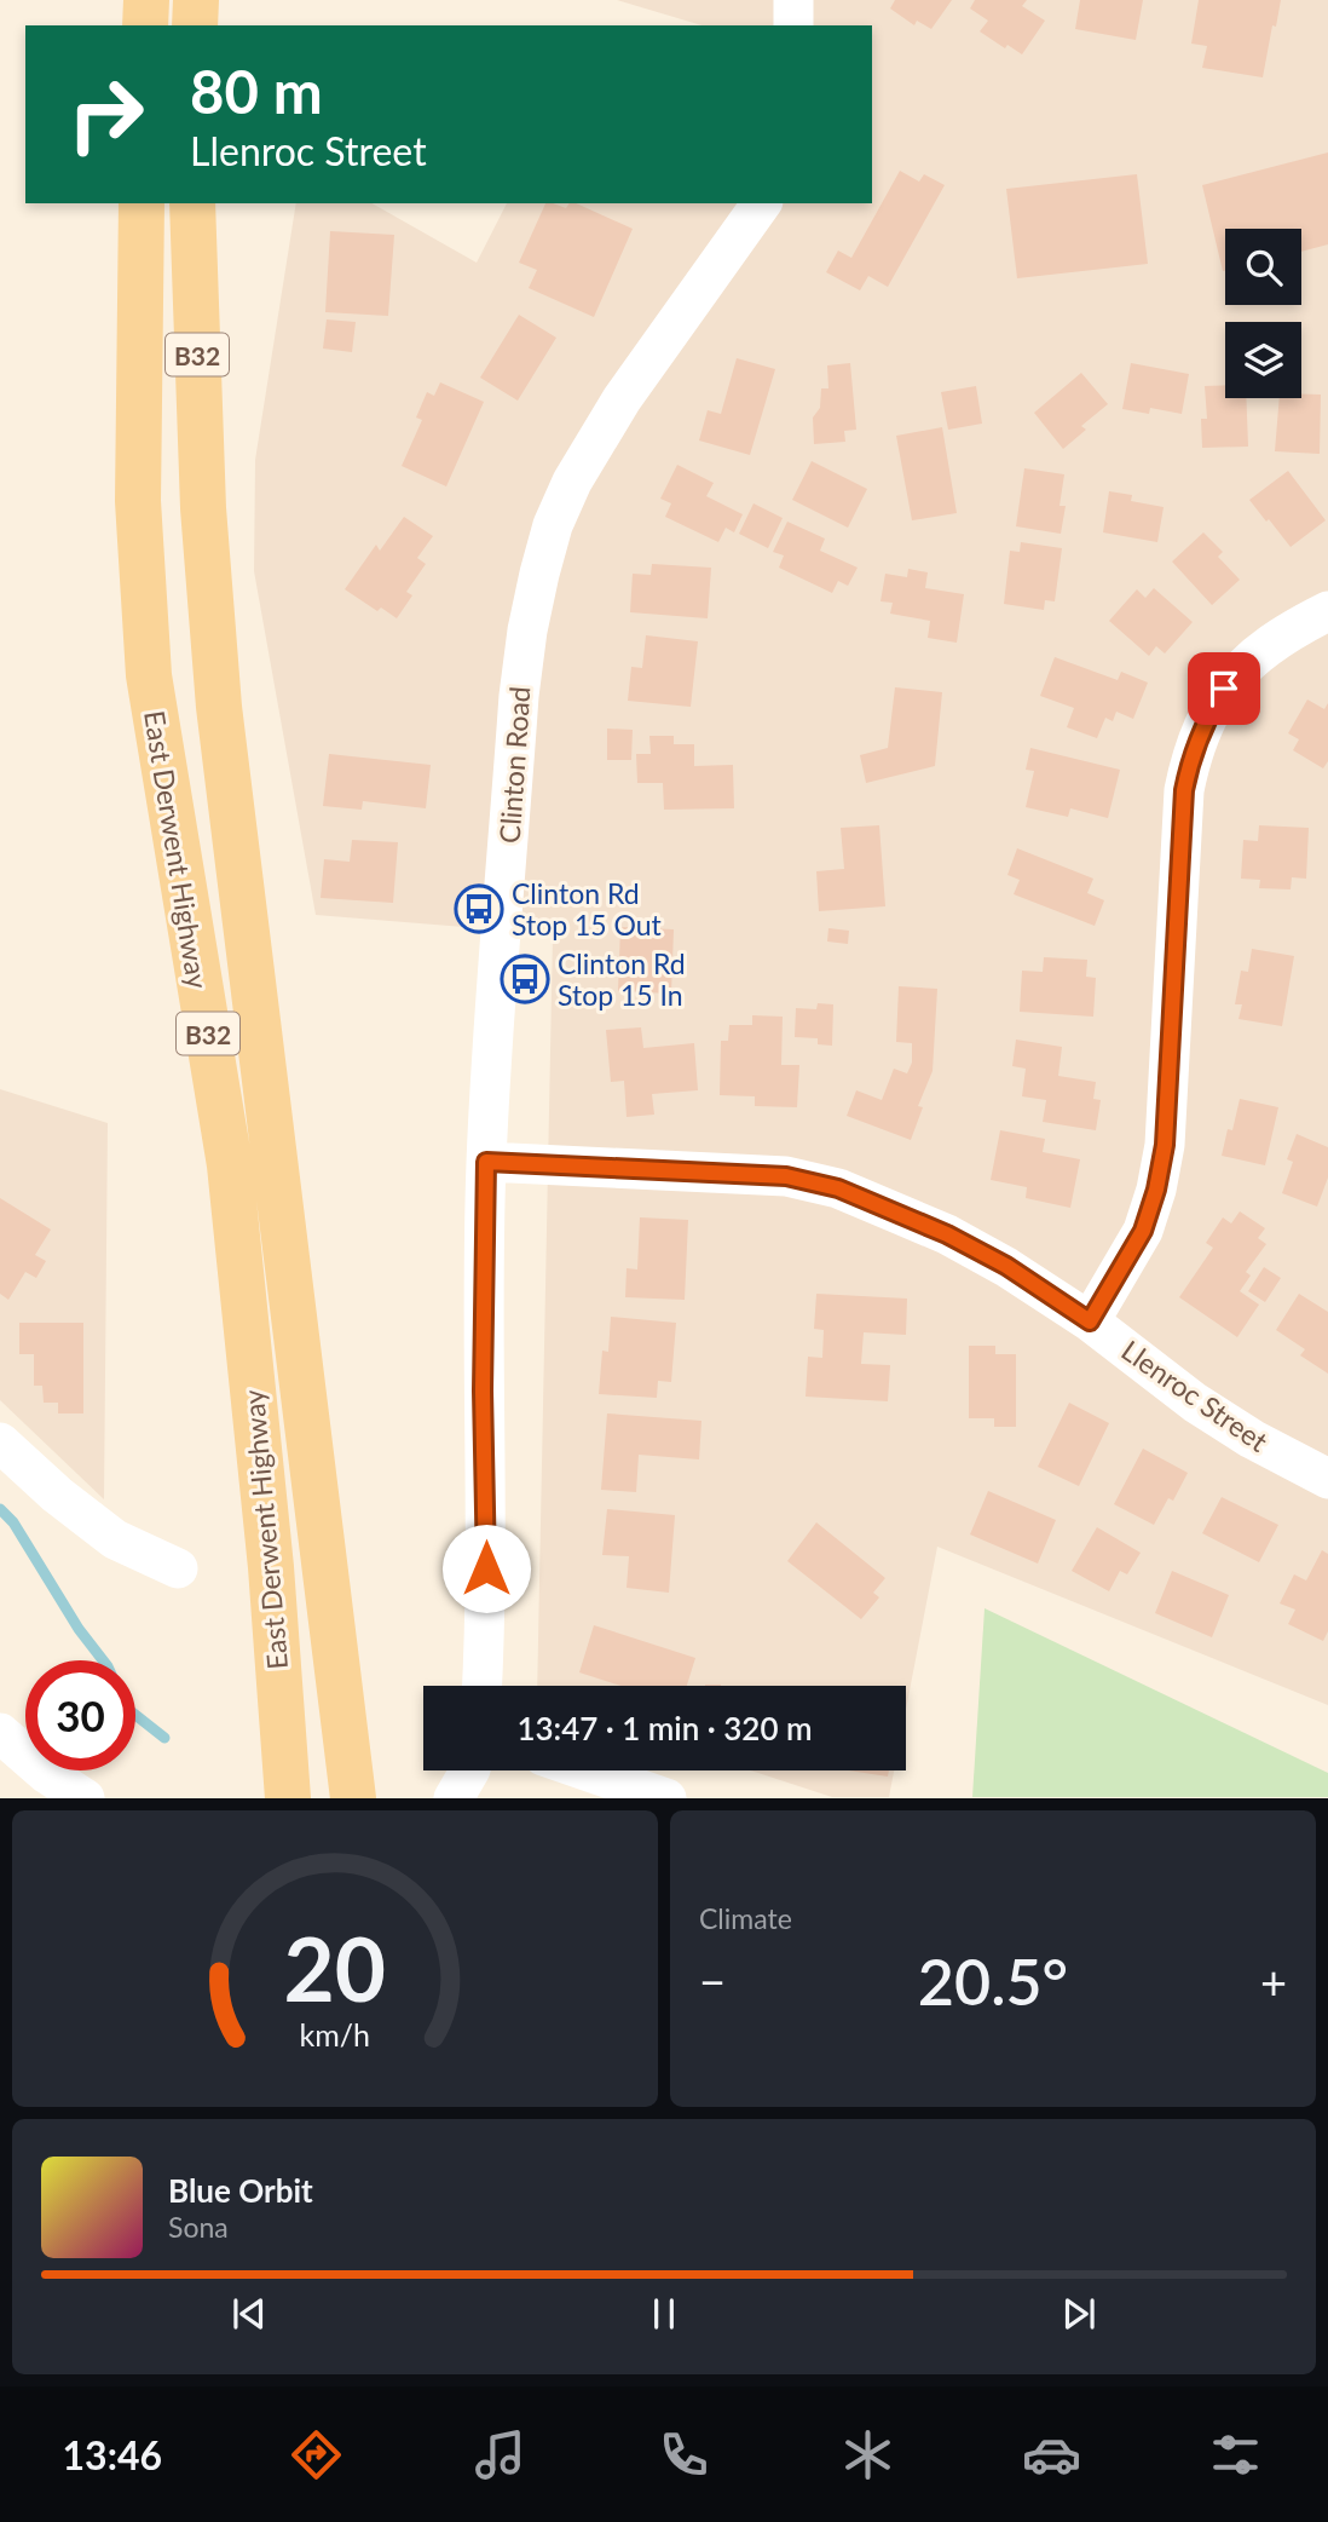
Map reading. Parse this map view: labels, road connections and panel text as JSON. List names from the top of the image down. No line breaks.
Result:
{"streets":{"main road":["B32","East Derwent Highway"],"street":["Clinton Road","Llenroc Street"]},"crossings":[["Clinton Road","Llenroc Street"]],"places":{"bus stop":["Clinton Rd Stop 15 Out","Clinton Rd Stop 15 In"]},"page":{"turn":["80 m","Llenroc Street"],"limit":"30","trip":"13:47 · 1 min · 320 m","tile":"Climate","heat":["−","20.5°","+"],"song":["Blue Orbit","Sona"],"tabs":"13:46","gauge":["20","km/h"]}}
